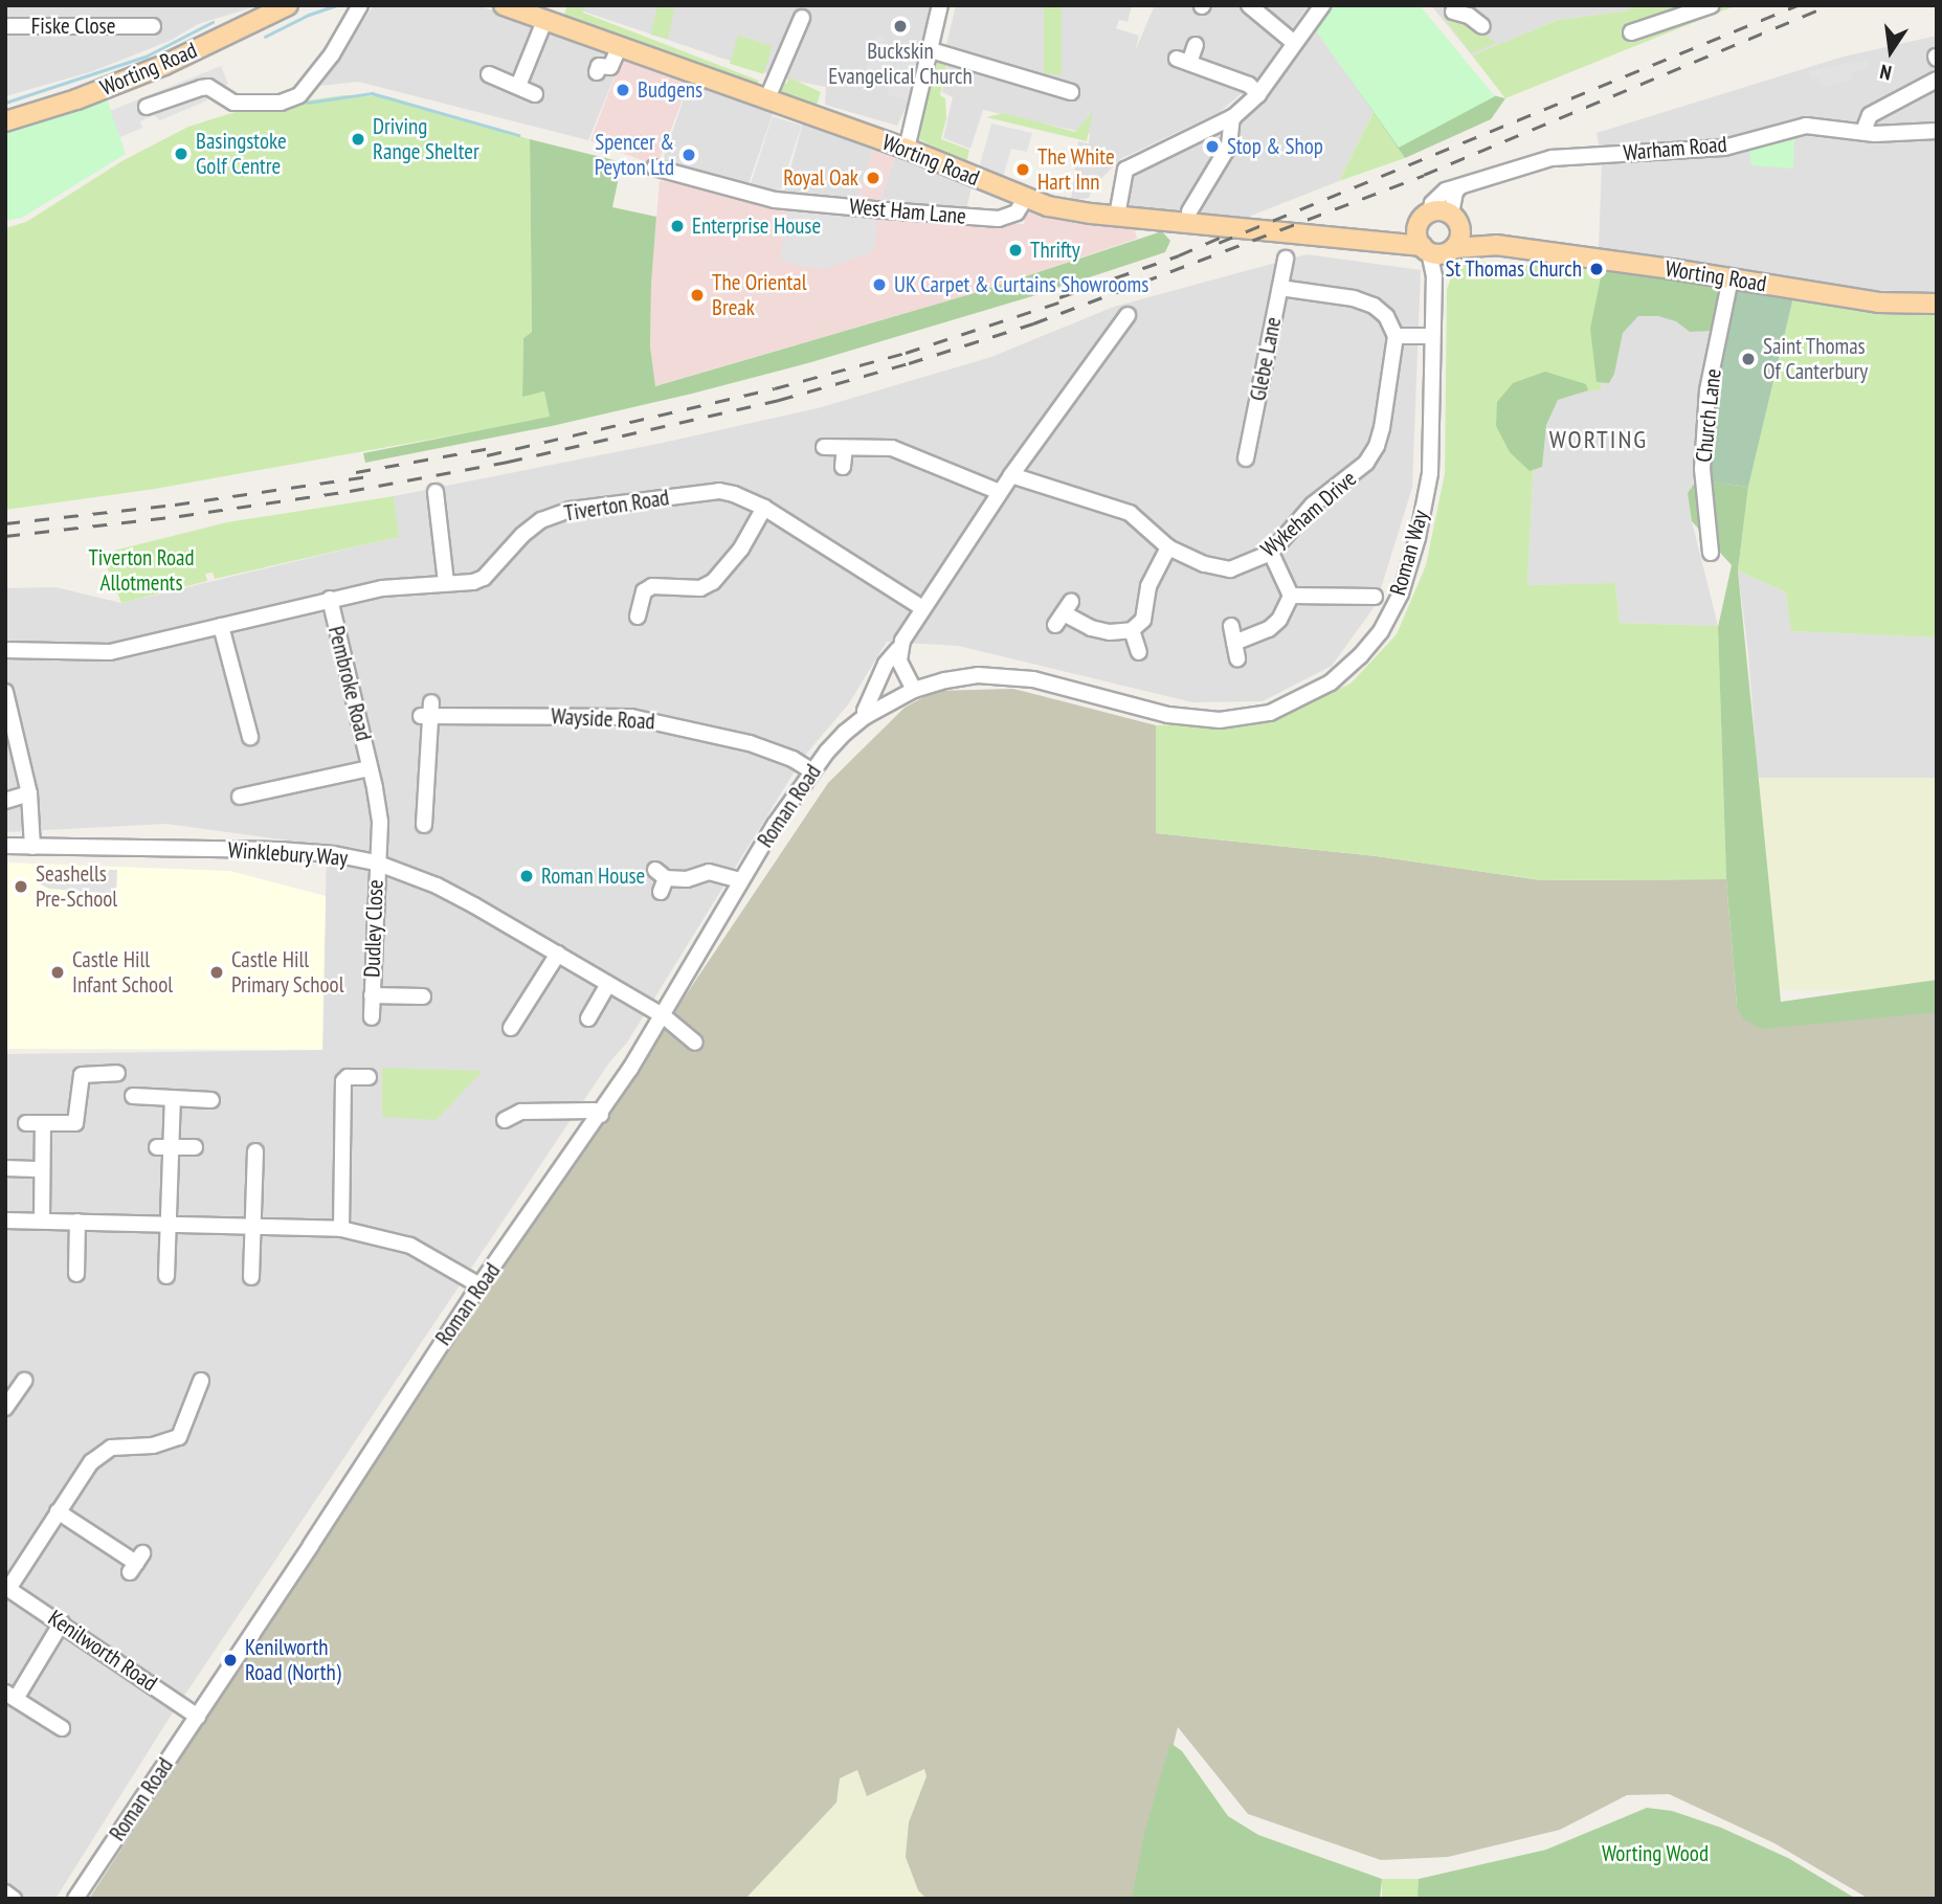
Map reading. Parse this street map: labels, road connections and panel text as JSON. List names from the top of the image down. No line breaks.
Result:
{"streets":{"main road":["Worting Road"],"street":["Fiske Close","Warham Road","West Ham Lane","Glebe Lane","Church Lane","Tiverton Road","Wykeham Drive","Roman Way","Pembroke Road","Wayside Road","Roman Road","Winklebury Way","Dudley Close","Kenilworth Road"]},"crossings":[["Worting Road","Warham Road"],["Worting Road","West Ham Lane"],["Worting Road","Church Lane"],["Worting Road","Roman Way"],["Warham Road","Roman Way"],["Tiverton Road","Pembroke Road"],["Roman Way","Roman Road"],["Pembroke Road","Winklebury Way"],["Pembroke Road","Dudley Close"],["Wayside Road","Roman Road"],["Roman Road","Winklebury Way"],["Roman Road","Kenilworth Road"],["Winklebury Way","Dudley Close"]],"districts":["WORTING"],"parks":["Tiverton Road Allotments","Worting Wood"],"places":["Buckskin Evangelical Church","Budgens","Driving Range Shelter","Stop & Shop","Basingstoke Golf Centre","Spencer & Peyton Ltd","The White Hart Inn","Royal Oak","Enterprise House","Thrifty","St Thomas Church","UK Carpet & Curtains Showrooms","The Oriental Break","Saint Thomas Of Canterbury","Roman House","Seashells Pre-School","Castle Hill Infant School","Castle Hill Primary School","Kenilworth Road (North)"],"north":"bottom"}
